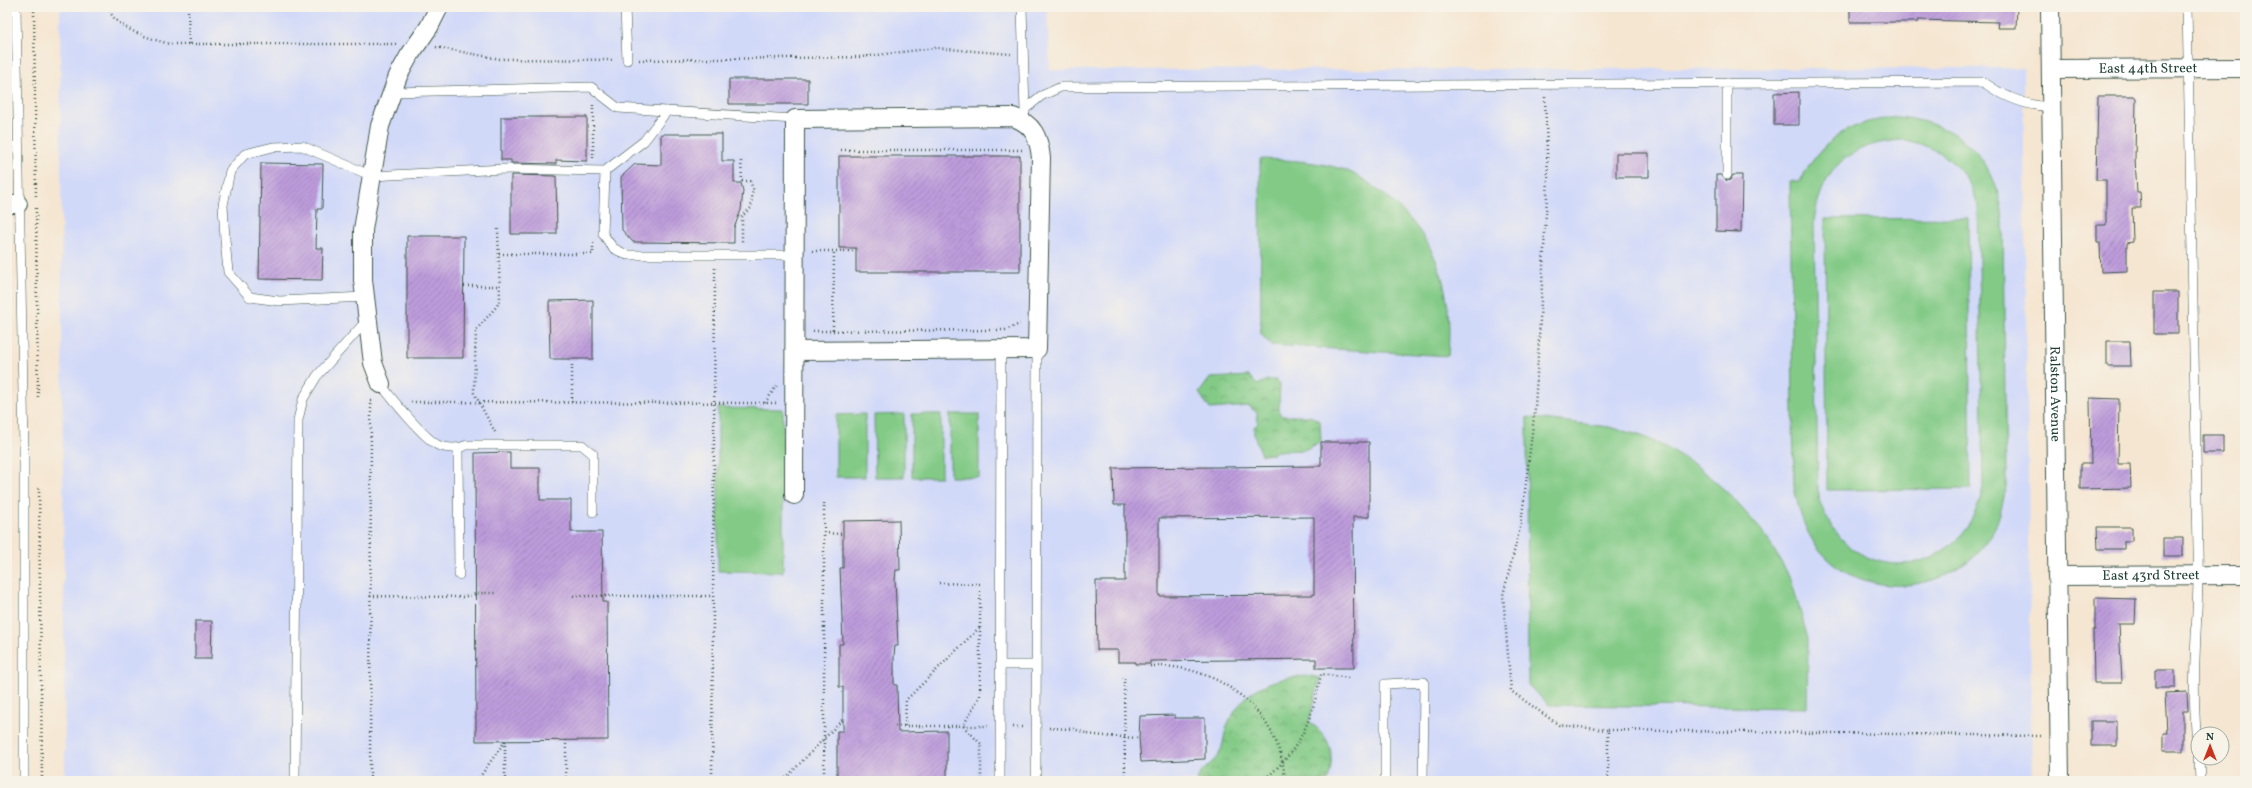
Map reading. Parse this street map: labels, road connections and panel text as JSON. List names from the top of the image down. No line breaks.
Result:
{"streets":{"street":["East 44th Street","Ralston Avenue","East 43rd Street"]},"crossings":[["East 44th Street","Ralston Avenue"],["Ralston Avenue","East 43rd Street"]],"north":"top"}
